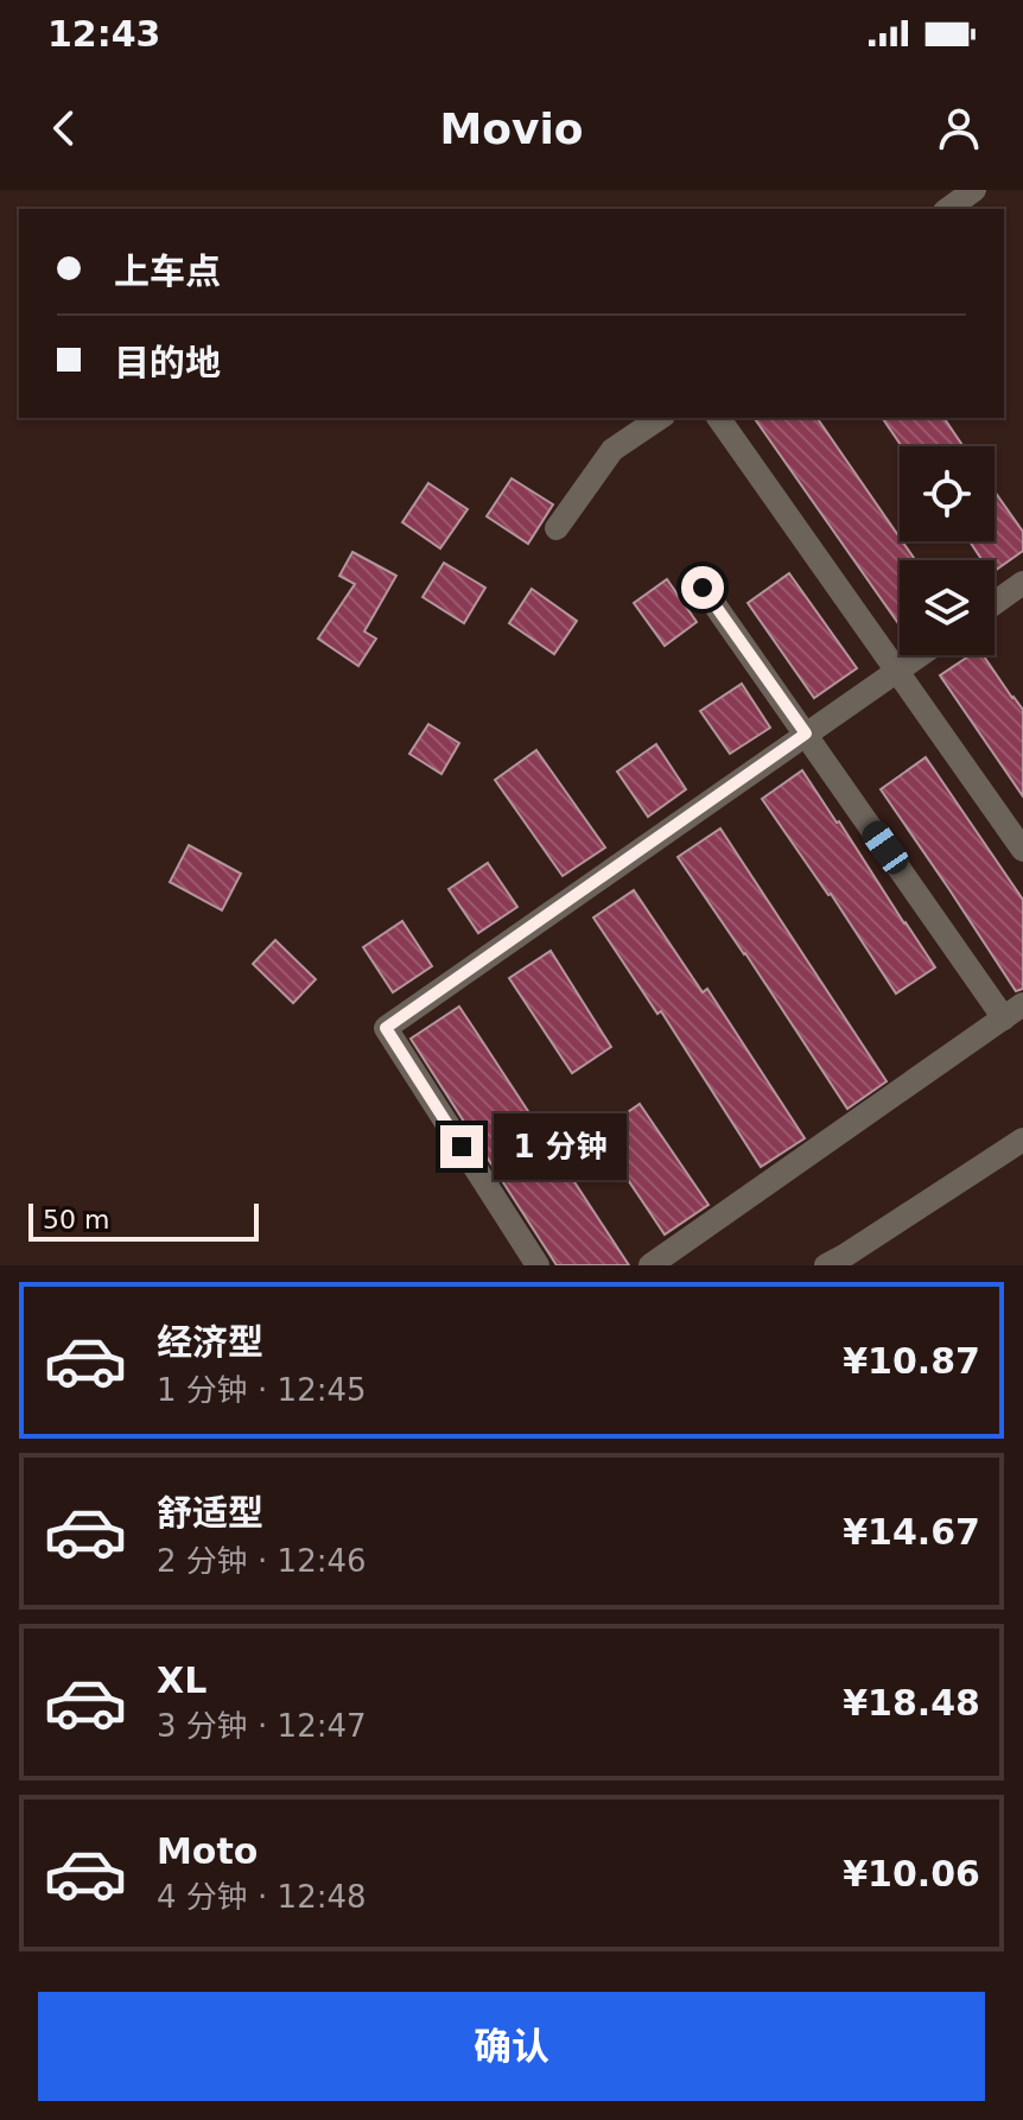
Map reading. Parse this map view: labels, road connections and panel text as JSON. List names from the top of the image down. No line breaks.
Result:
{"scale_bar":"50 m","page":{"status":"12:43","header":"Movio","banner":["上车点","目的地"],"bubble":"1 分钟","scale":"50 m","list":[{"name":"经济型","note":"1 分钟 · 12:45","value":"¥10.87"},{"name":"舒适型","note":"2 分钟 · 12:46","value":"¥14.67"},{"name":"XL","note":"3 分钟 · 12:47","value":"¥18.48"},{"name":"Moto","note":"4 分钟 · 12:48","value":"¥10.06"}],"buttons":"确认"}}
